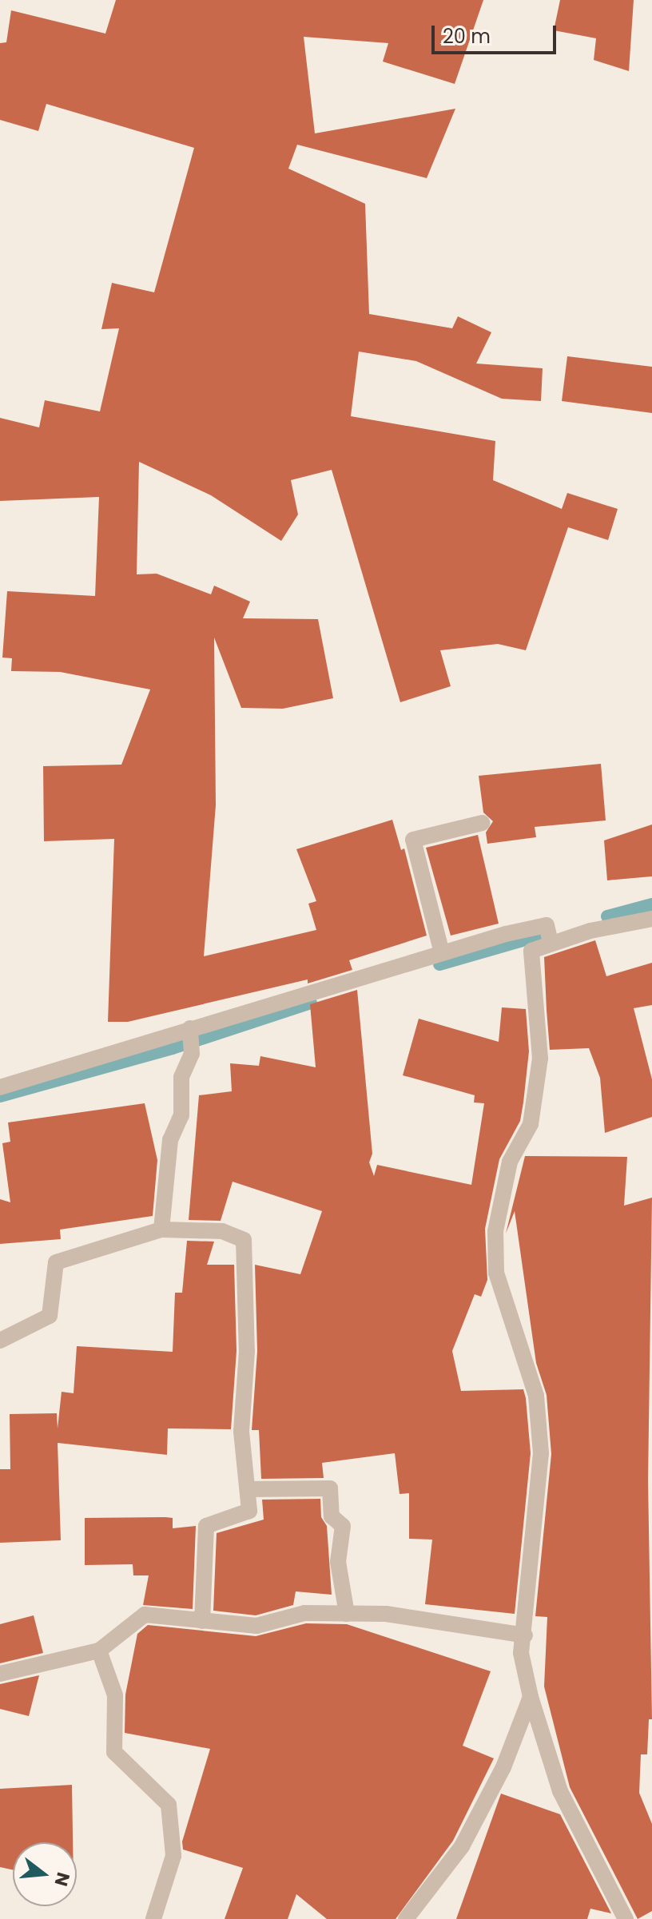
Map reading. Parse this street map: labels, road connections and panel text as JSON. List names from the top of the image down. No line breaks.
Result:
{"scale_bar":"20 m","north":"right"}
